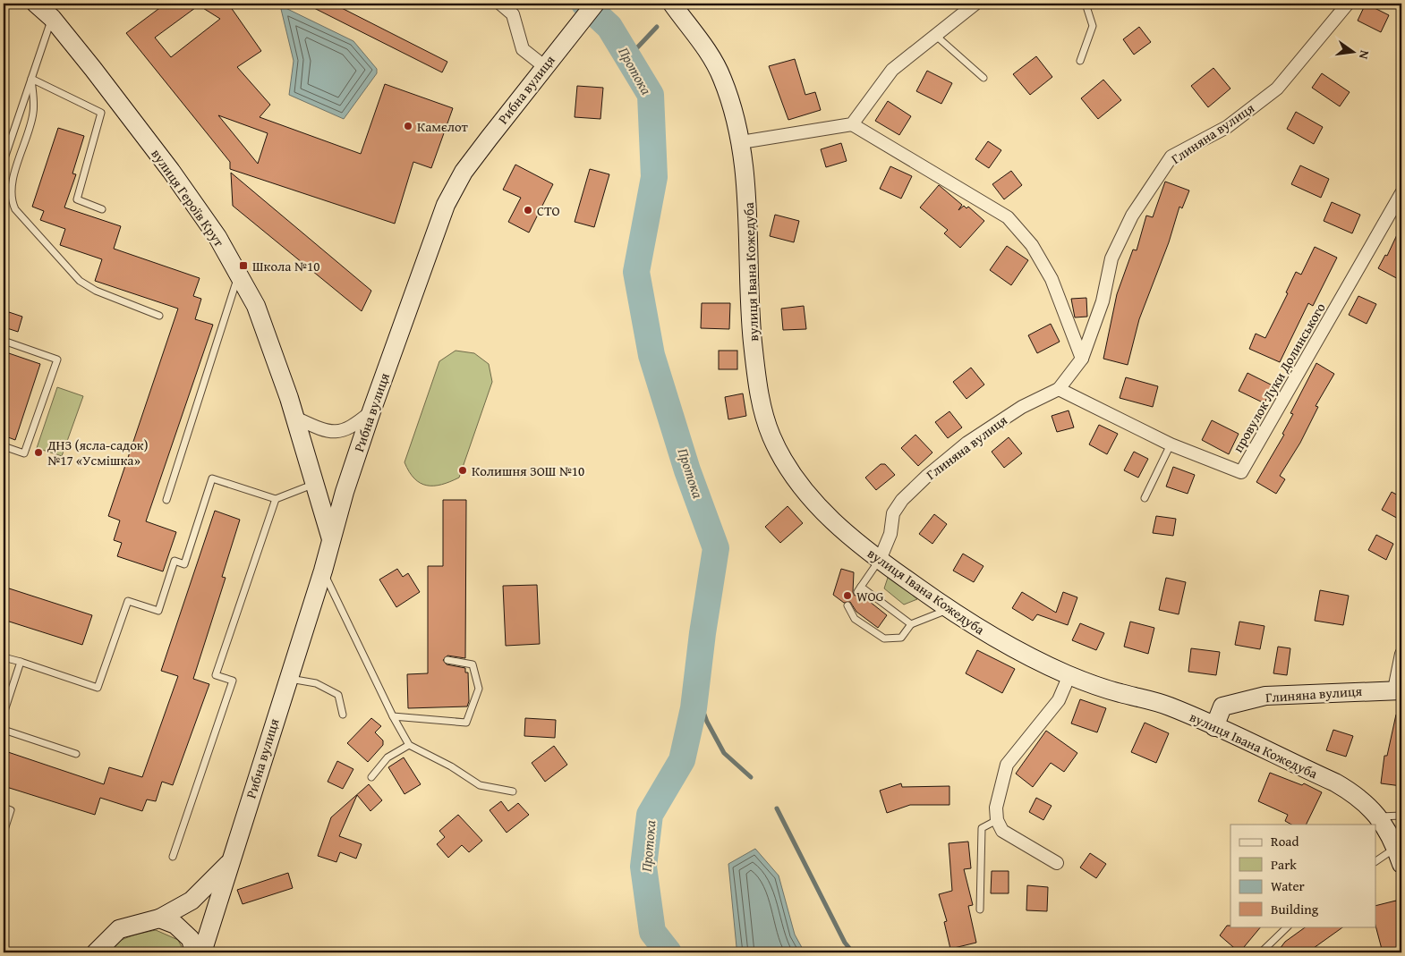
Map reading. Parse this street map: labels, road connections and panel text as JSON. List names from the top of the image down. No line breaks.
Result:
{"streets":{"street":["Рибна вулиця","Глиняна вулиця","вулиця Героїв Крут","вулиця Івана Кожедуба","провулок Луки Долинського"]},"crossings":[["Рибна вулиця","вулиця Героїв Крут"],["Глиняна вулиця","вулиця Івана Кожедуба"],["Глиняна вулиця","провулок Луки Долинського"]],"water":["Протока"],"places":{"other":["Камєлот","СТО","ДНЗ (ясла-садок) №17 «Усмішка»","Колишня ЗОШ №10","WOG"],"transit":["Школа №10"]},"legend":["Road","Park","Water","Building"],"north":"right"}
